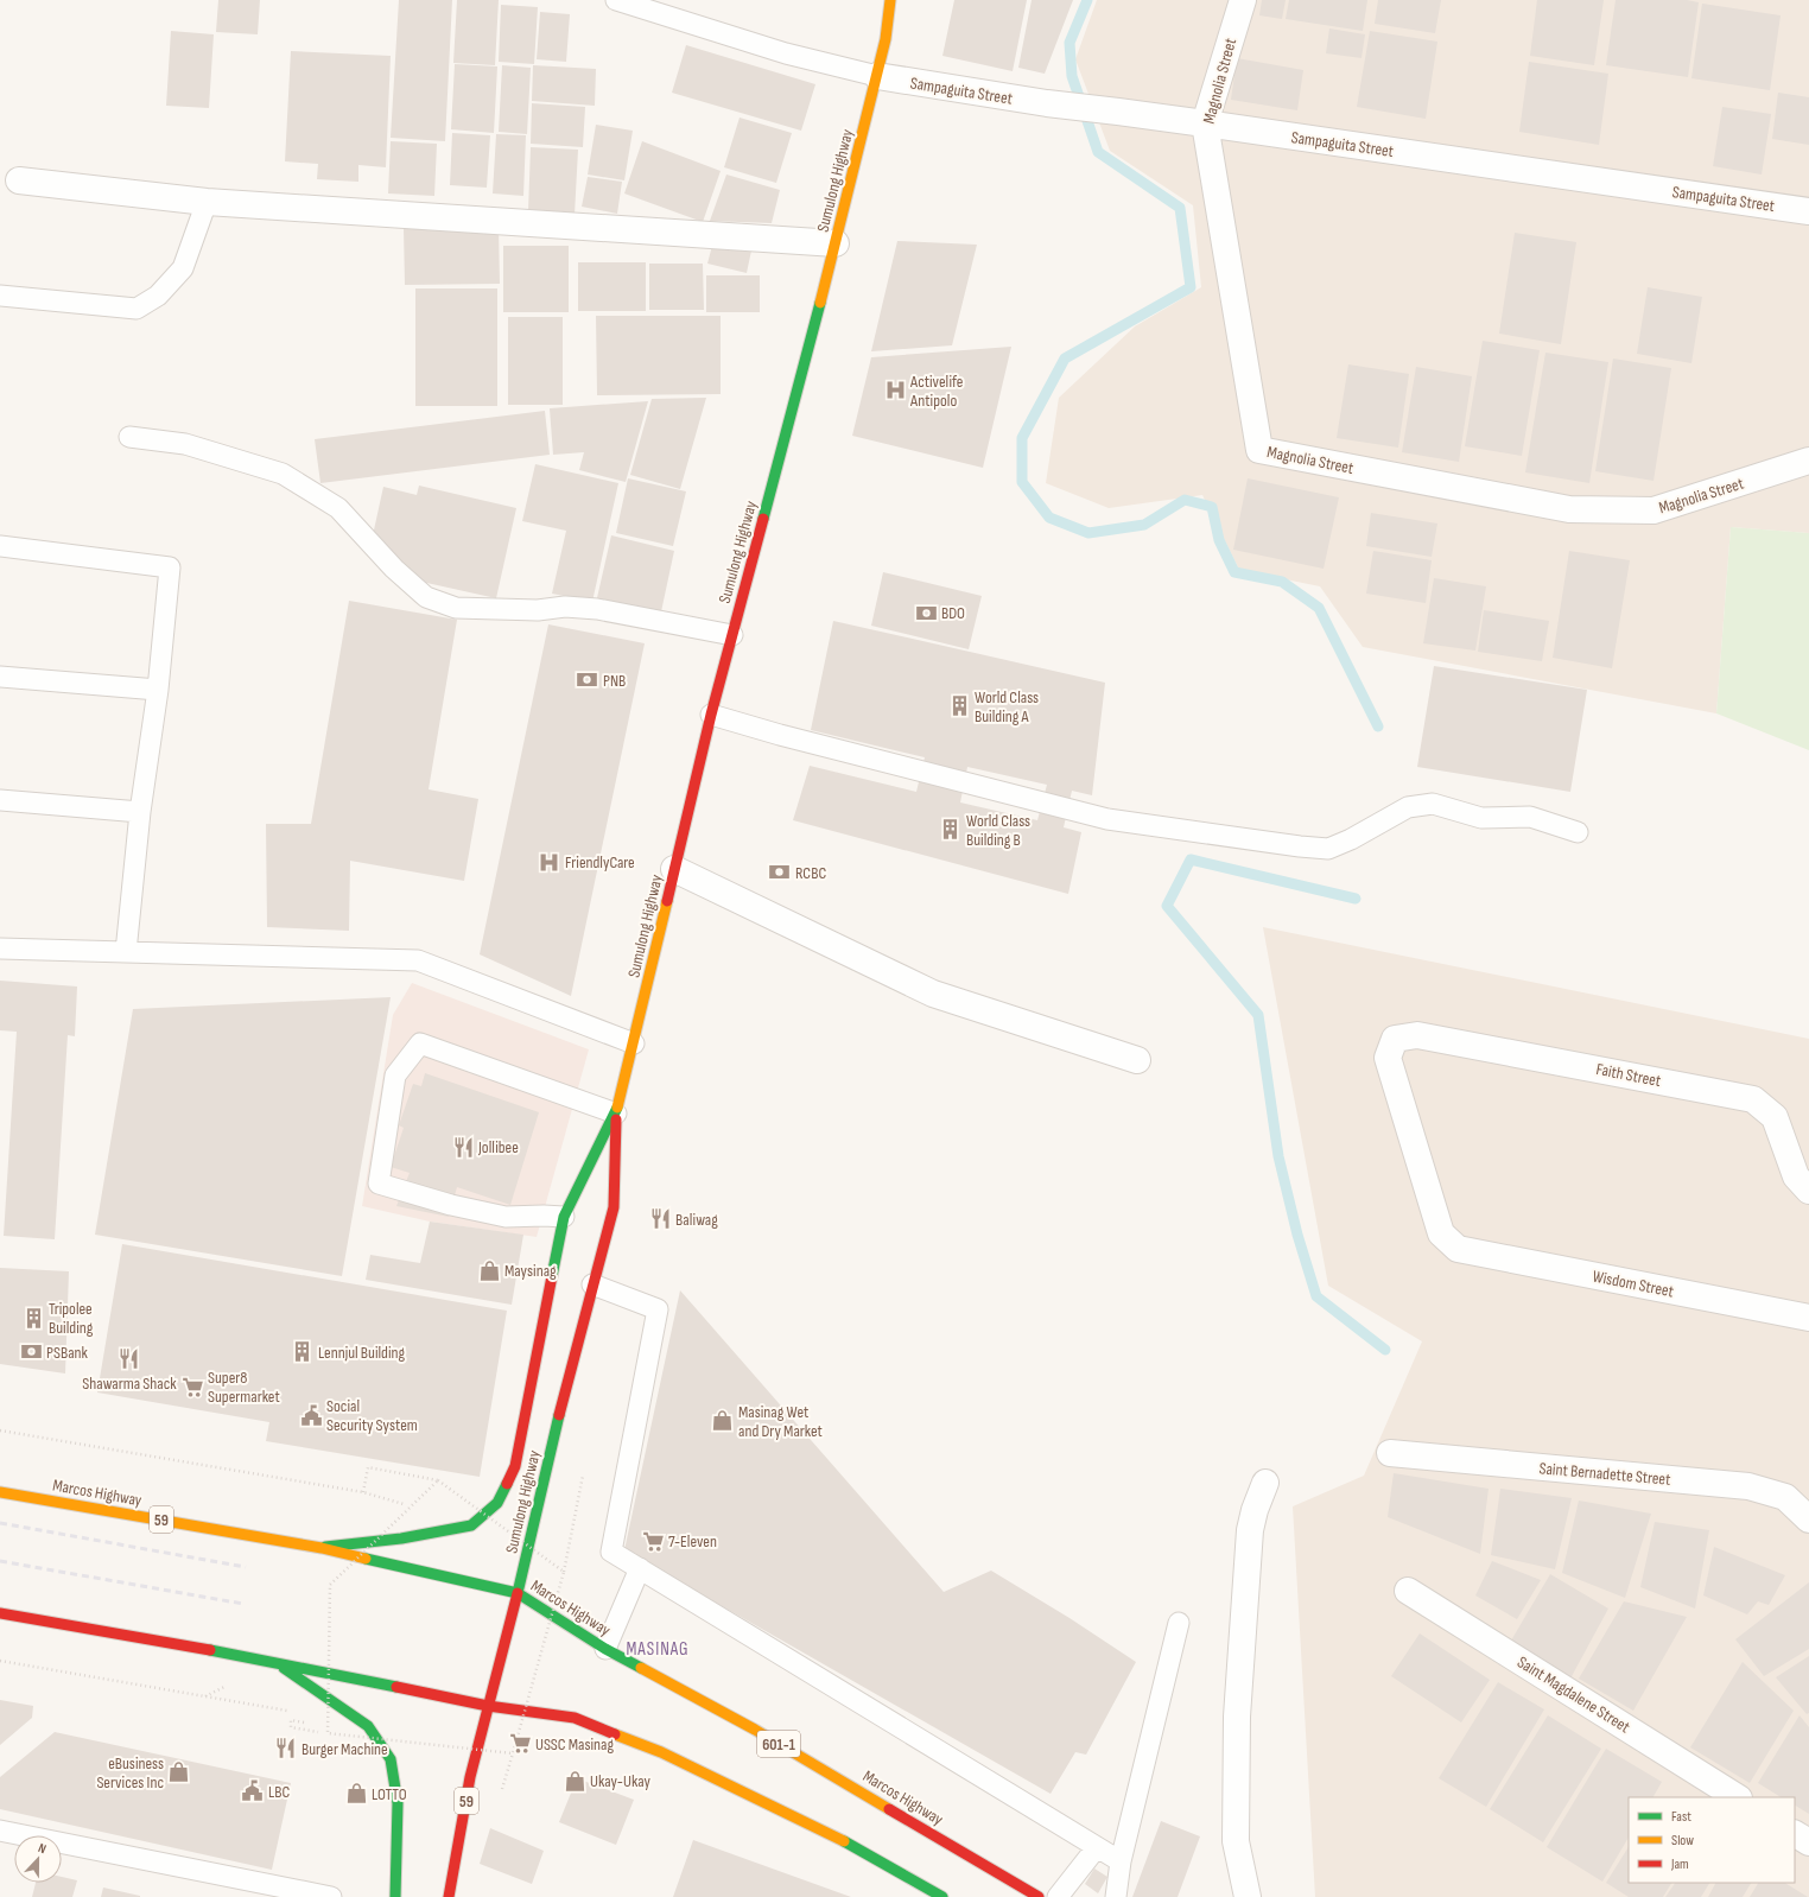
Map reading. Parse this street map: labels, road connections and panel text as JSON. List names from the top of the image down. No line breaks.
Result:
{"streets":{"main road":["Sumulong Highway","Marcos Highway","59","601-1"],"street":["Magnolia Street","Sampaguita Street","Faith Street","Wisdom Street","Saint Bernadette Street","Saint Magdalene Street"]},"crossings":[["Magnolia Street","Sampaguita Street"],["Sampaguita Street","Sumulong Highway"],["Sumulong Highway","Marcos Highway"],["Faith Street","Wisdom Street"]],"districts":["MASINAG"],"places":{"hospital":["Activelife Antipolo","FriendlyCare"],"bank":["BDO","PNB","RCBC","PSBank"],"building":["World Class Building A","World Class Building B","Tripolee Building","Lennjul Building"],"restaurant":["Jollibee","Baliwag","Shawarma Shack","Burger Machine"],"shop":["Maysinag","Masinag Wet and Dry Market","eBusiness Services Inc","Ukay-Ukay","LOTTO"],"supermarket":["Super8 Supermarket","7-Eleven","USSC Masinag"],"public building":["Social Security System","LBC"]},"legend":["Fast","Slow","Jam"],"north":"top"}
